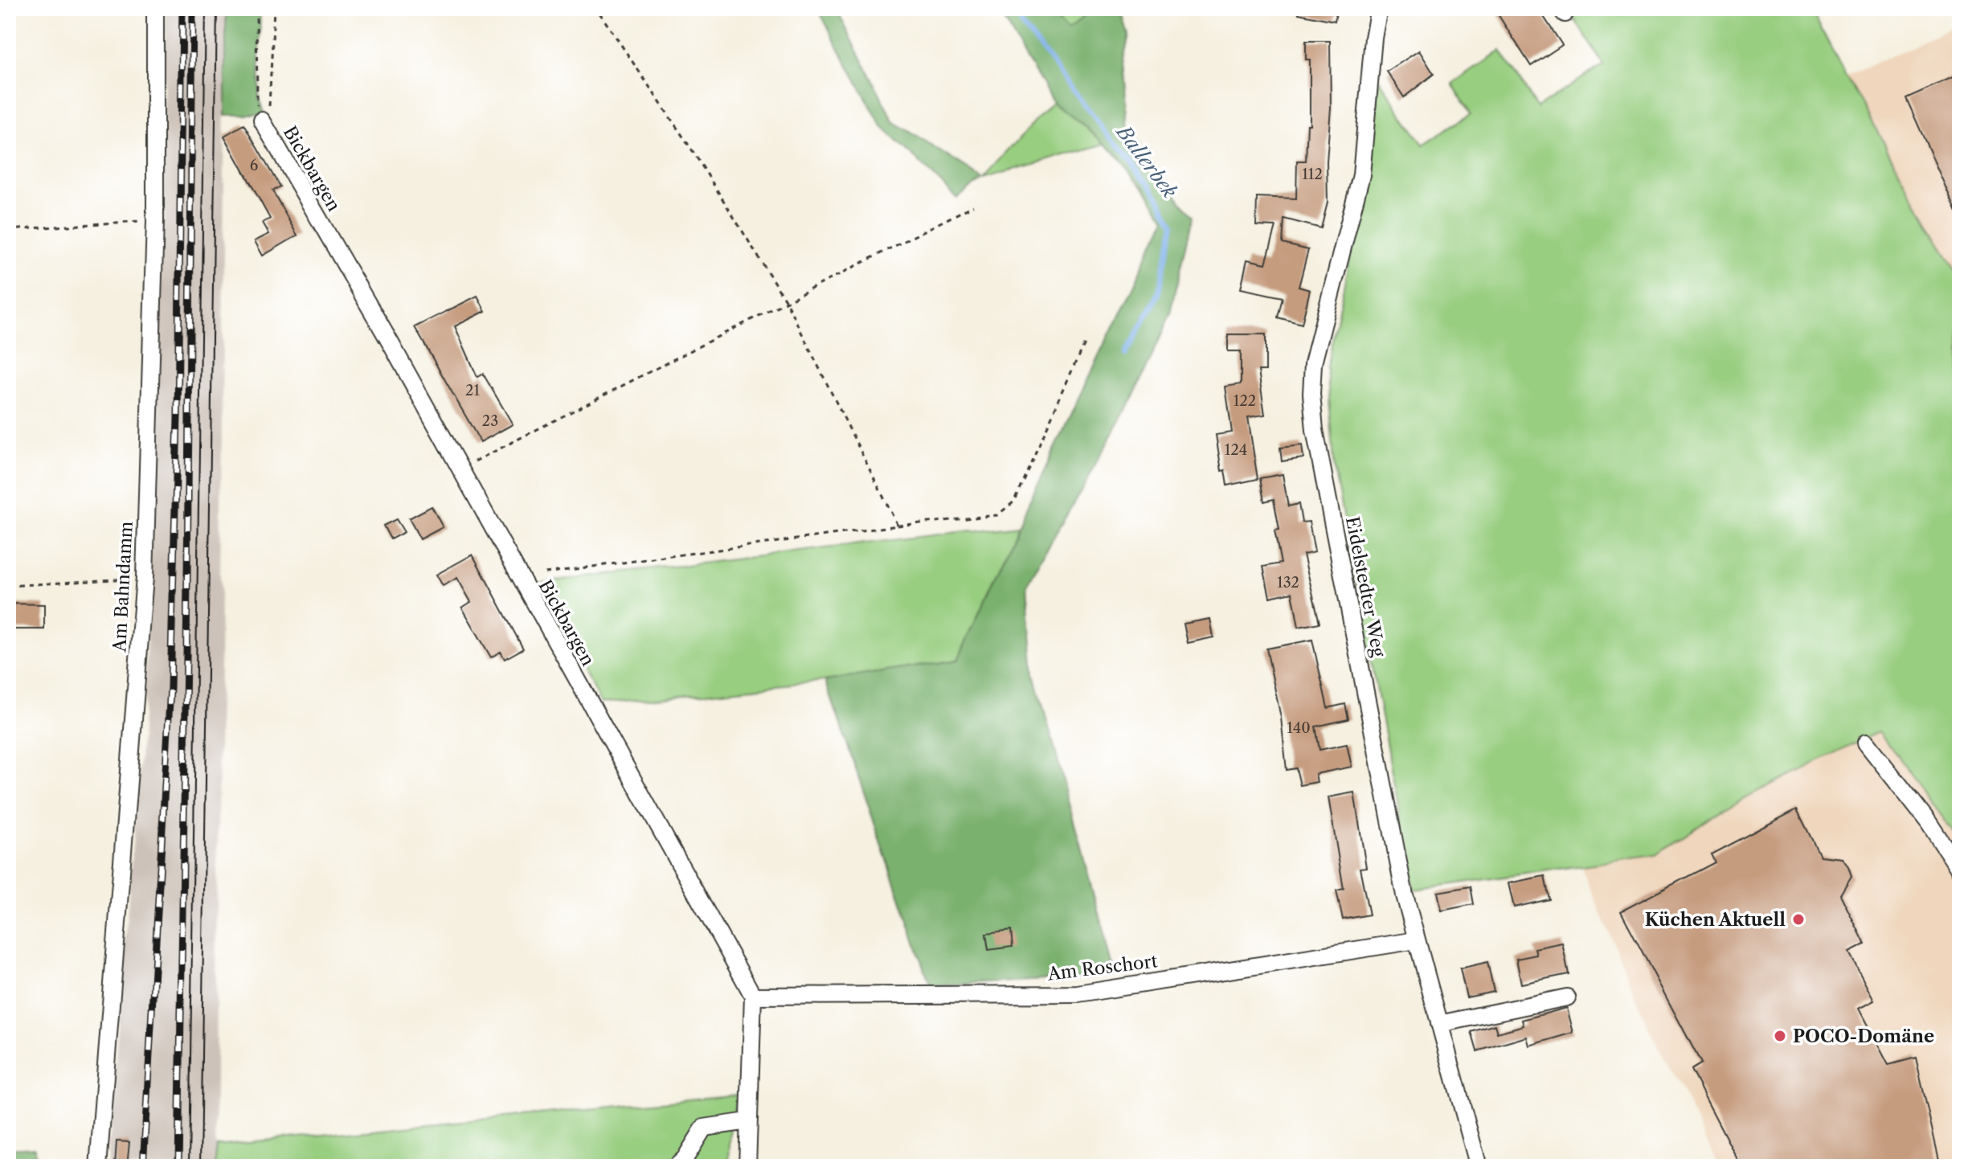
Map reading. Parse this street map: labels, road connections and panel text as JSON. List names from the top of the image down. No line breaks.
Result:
{"streets":{"street":["Bickbargen","Am Bahndamm","Eidelstedter Weg","Am Roschort"]},"crossings":[["Bickbargen","Am Roschort"],["Eidelstedter Weg","Am Roschort"]],"water":["Ballerbek"],"places":["Küchen Aktuell","POCO-Domäne"],"house_numbers":["6","112","21","122","23","124","132","140"]}
